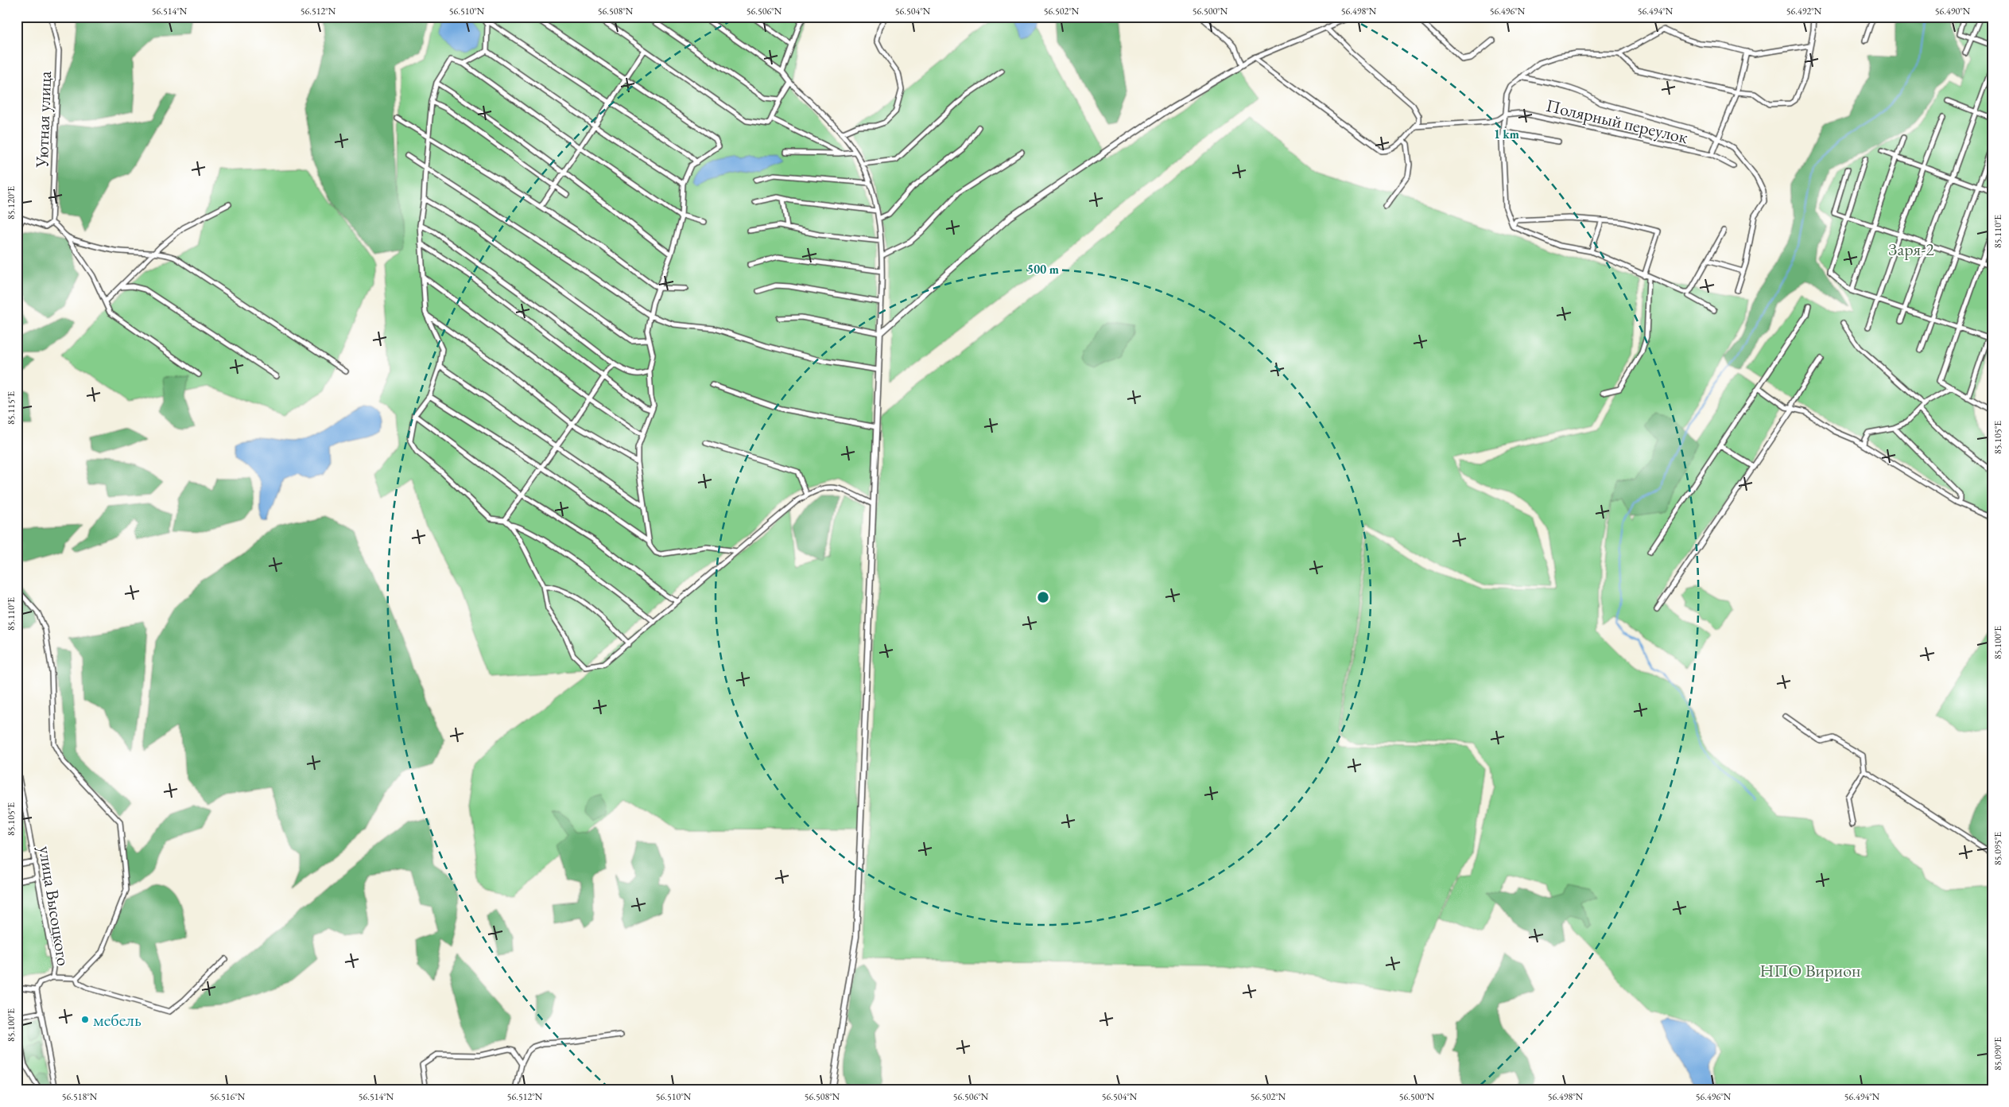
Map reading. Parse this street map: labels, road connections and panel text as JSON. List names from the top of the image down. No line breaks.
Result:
{"streets":{"street":["Уютная улица","Полярный переулок","улица Высоцкого"]},"parks":["Заря-2","НПО Вирион"],"places":["мебель"],"coordinates":["56.514°N","56.512°N","56.510°N","56.508°N","56.506°N","56.504°N","56.502°N","56.500°N","56.498°N","56.496°N","56.494°N","56.492°N","56.490°N","85.120°E","85.110°E","85.115°E","85.105°E","85.100°E","85.095°E","85.090°E","56.518°N","56.516°N"],"rings":["1 km","500 m"]}
